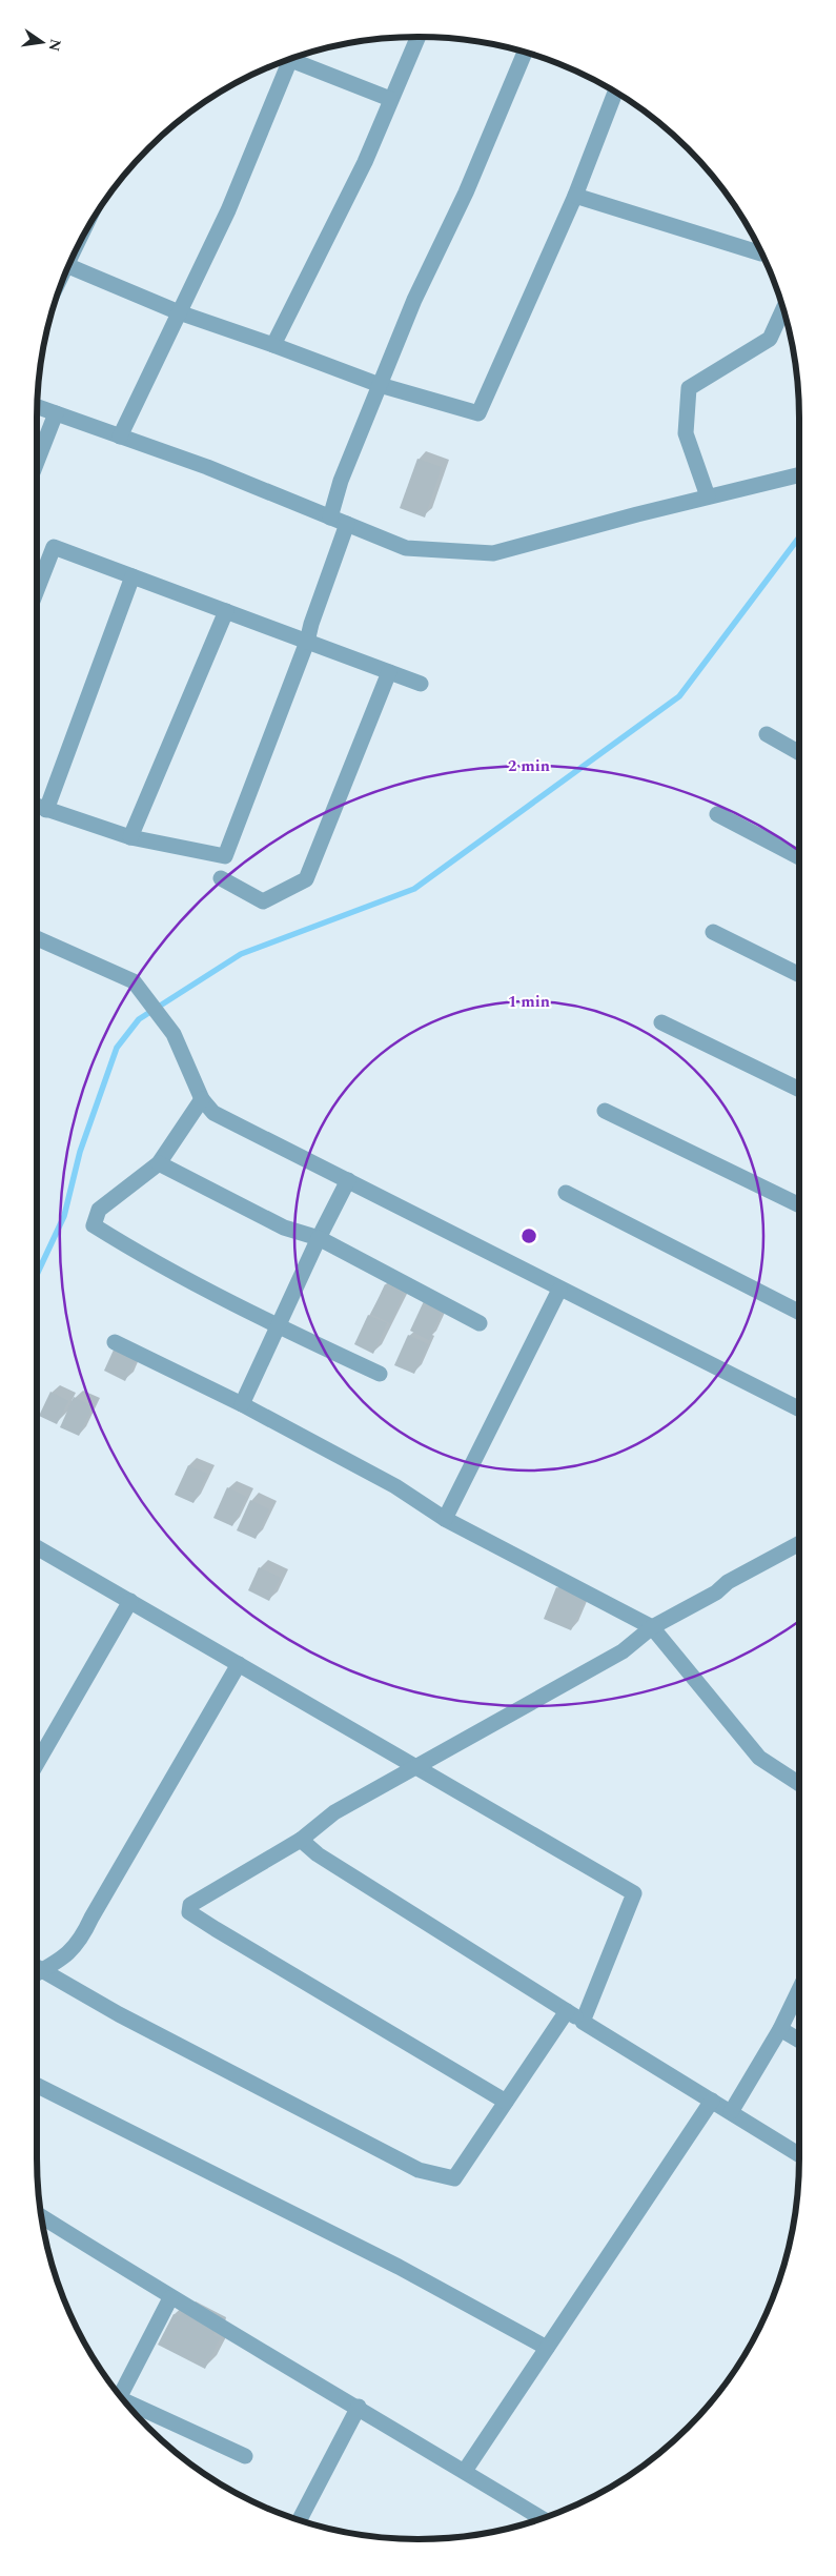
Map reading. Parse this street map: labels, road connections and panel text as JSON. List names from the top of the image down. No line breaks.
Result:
{"north":"right","rings":["2 min","1 min"]}
